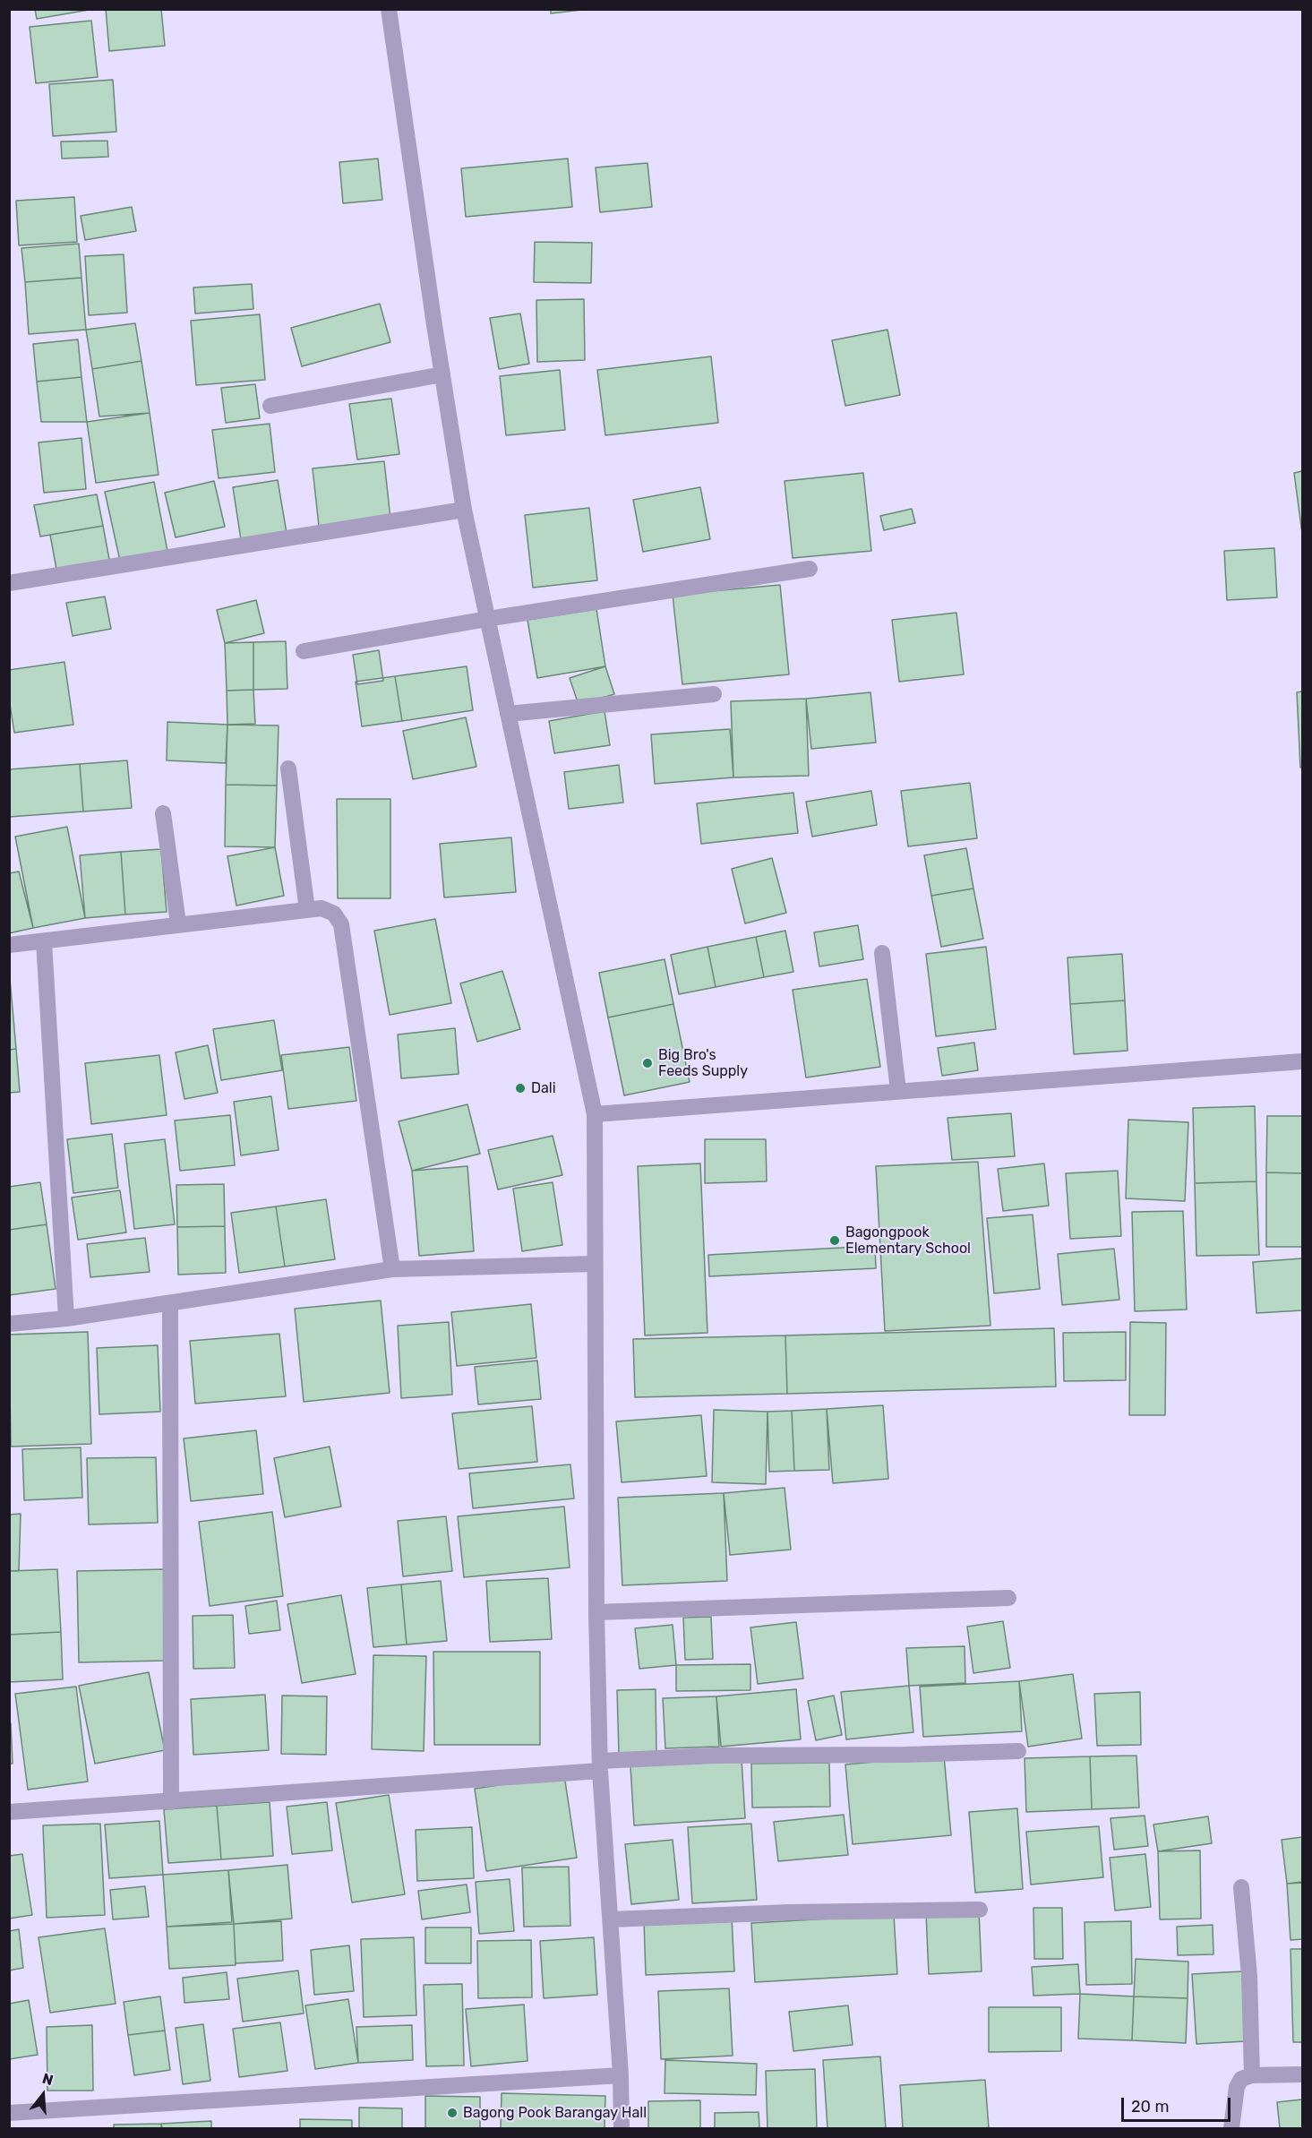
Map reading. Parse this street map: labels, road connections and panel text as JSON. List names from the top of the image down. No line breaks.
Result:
{"places":["Big Bro's Feeds Supply","Dali","Bagongpook Elementary School","Bagong Pook Barangay Hall"],"scale_bar":"20 m","north":"top"}
